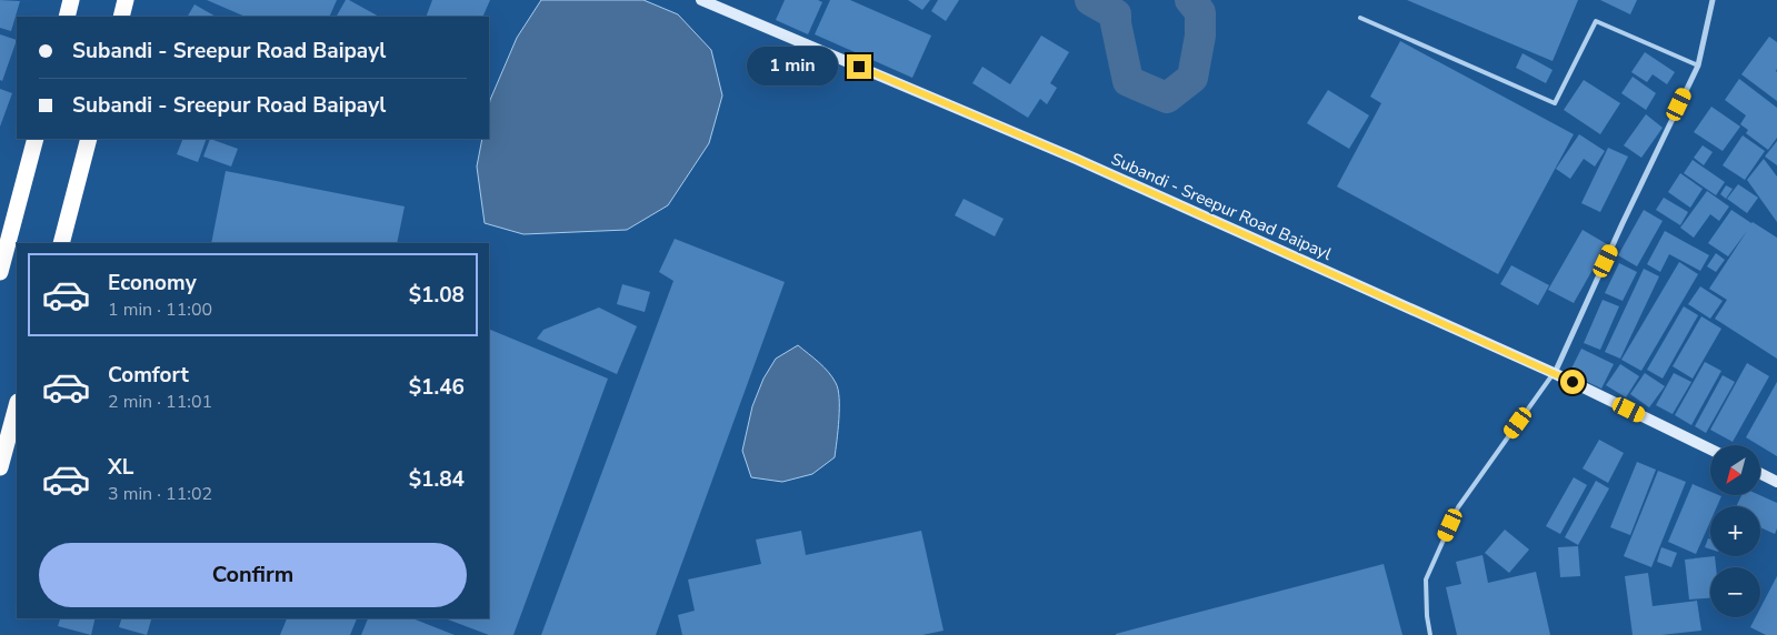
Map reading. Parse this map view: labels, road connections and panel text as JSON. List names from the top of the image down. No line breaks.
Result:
{"streets":{"street":["Subandi - Sreepur Road Baipayl"]},"north":"bottom left","page":{"banner":["Subandi - Sreepur Road Baipayl","Subandi - Sreepur Road Baipayl"],"bubble":"1 min","list":[{"name":"Economy","note":"1 min · 11:00","value":"$1.08"},{"name":"Comfort","note":"2 min · 11:01","value":"$1.46"},{"name":"XL","note":"3 min · 11:02","value":"$1.84"}],"map_buttons":["+","−"],"buttons":"Confirm"}}
